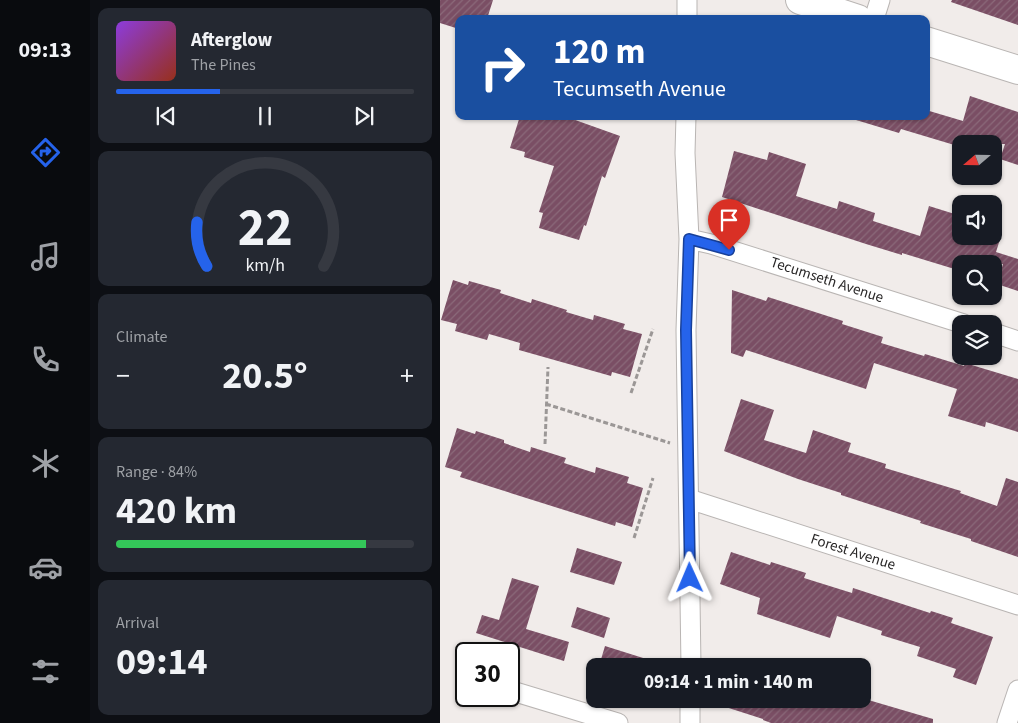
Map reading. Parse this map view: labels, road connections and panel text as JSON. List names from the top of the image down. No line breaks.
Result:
{"streets":{"street":["Tecumseth Avenue","Forest Avenue"]},"north":"left","page":{"tabs":"09:13","turn":["120 m","Tecumseth Avenue"],"song":["Afterglow","The Pines"],"tile":["Climate",["Range · 84%","420 km"],["Arrival","09:14"]],"heat":["−","20.5°","+"],"limit":"30","trip":"09:14 · 1 min · 140 m","gauge":["22","km/h"]}}
